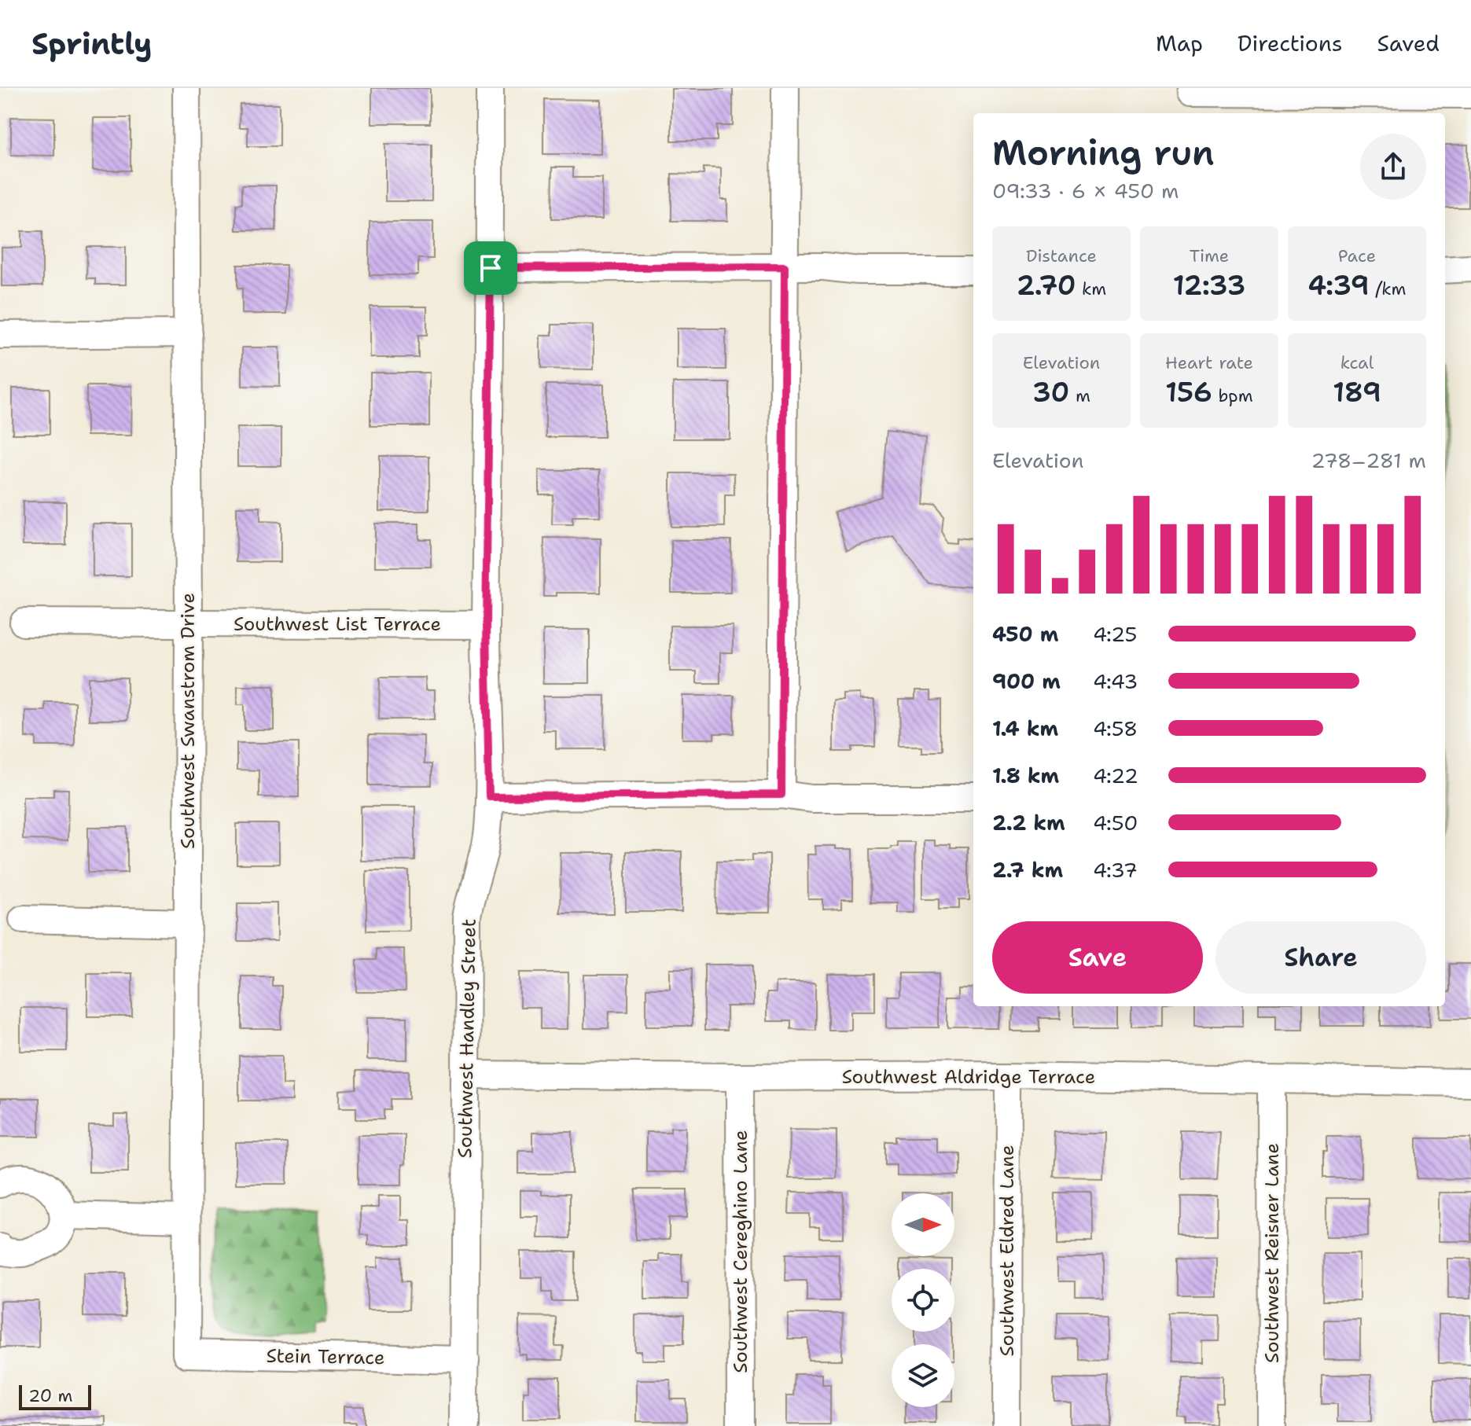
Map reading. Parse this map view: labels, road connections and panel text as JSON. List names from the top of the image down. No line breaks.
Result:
{"streets":{"street":["Southwest List Terrace","Southwest Swanstrom Drive","Southwest Handley Street","Southwest Aldridge Terrace","Southwest Eldred Lane","Southwest Cereghino Lane","Southwest Reisner Lane","Stein Terrace"]},"crossings":[["Southwest List Terrace","Southwest Swanstrom Drive"],["Southwest List Terrace","Southwest Handley Street"],["Southwest Swanstrom Drive","Stein Terrace"],["Southwest Handley Street","Southwest Aldridge Terrace"],["Southwest Handley Street","Stein Terrace"],["Southwest Aldridge Terrace","Southwest Eldred Lane"],["Southwest Aldridge Terrace","Southwest Cereghino Lane"],["Southwest Aldridge Terrace","Southwest Reisner Lane"]],"scale_bar":"20 m","north":"right","page":{"header":"Sprintly","nav":["Map","Directions","Saved"],"heading":["Morning run","09:33 · 6 × 450 m"],"stats":[["Distance","2.70 km"],["Time","12:33"],["Pace","4:39 /km"],["Elevation","30 m"],["Heart rate","156 bpm"],["kcal","189"]],"chart":["Elevation","278–281 m"],"list":[{"name":"450 m","note":"4:25"},{"name":"900 m","note":"4:43"},{"name":"1.4 km","note":"4:58"},{"name":"1.8 km","note":"4:22"},{"name":"2.2 km","note":"4:50"},{"name":"2.7 km","note":"4:37"}],"buttons":["Save","Share"],"scale":"20 m"}}
